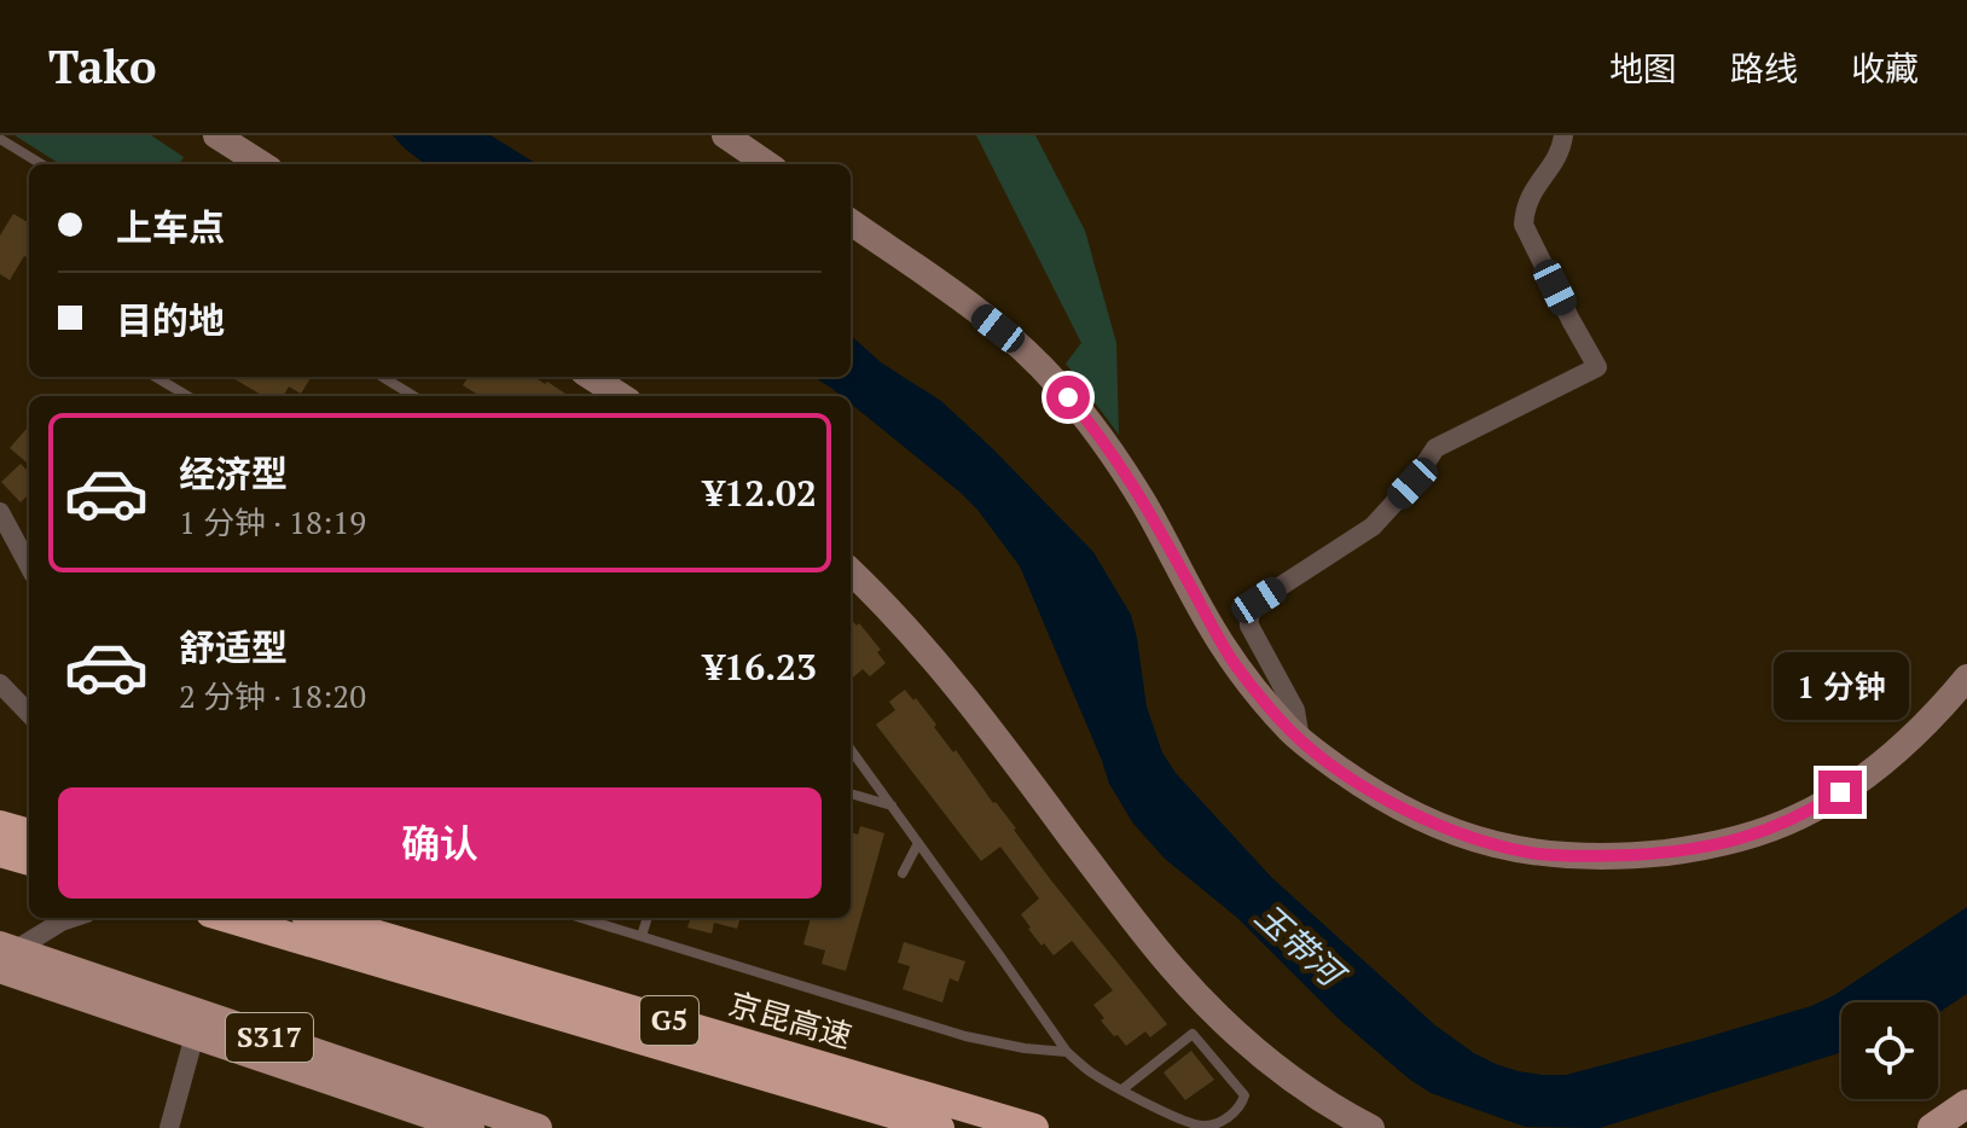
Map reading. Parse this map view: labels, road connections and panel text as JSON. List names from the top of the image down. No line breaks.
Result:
{"streets":{"highway":["G5","京昆高速"],"main road":["S317"]},"water":["玉带河"],"page":{"header":"Tako","nav":["地图","路线","收藏"],"banner":["上车点","目的地"],"list":[{"name":"经济型","note":"1 分钟 · 18:19","value":"¥12.02"},{"name":"舒适型","note":"2 分钟 · 18:20","value":"¥16.23"}],"bubble":"1 分钟","buttons":"确认"}}
